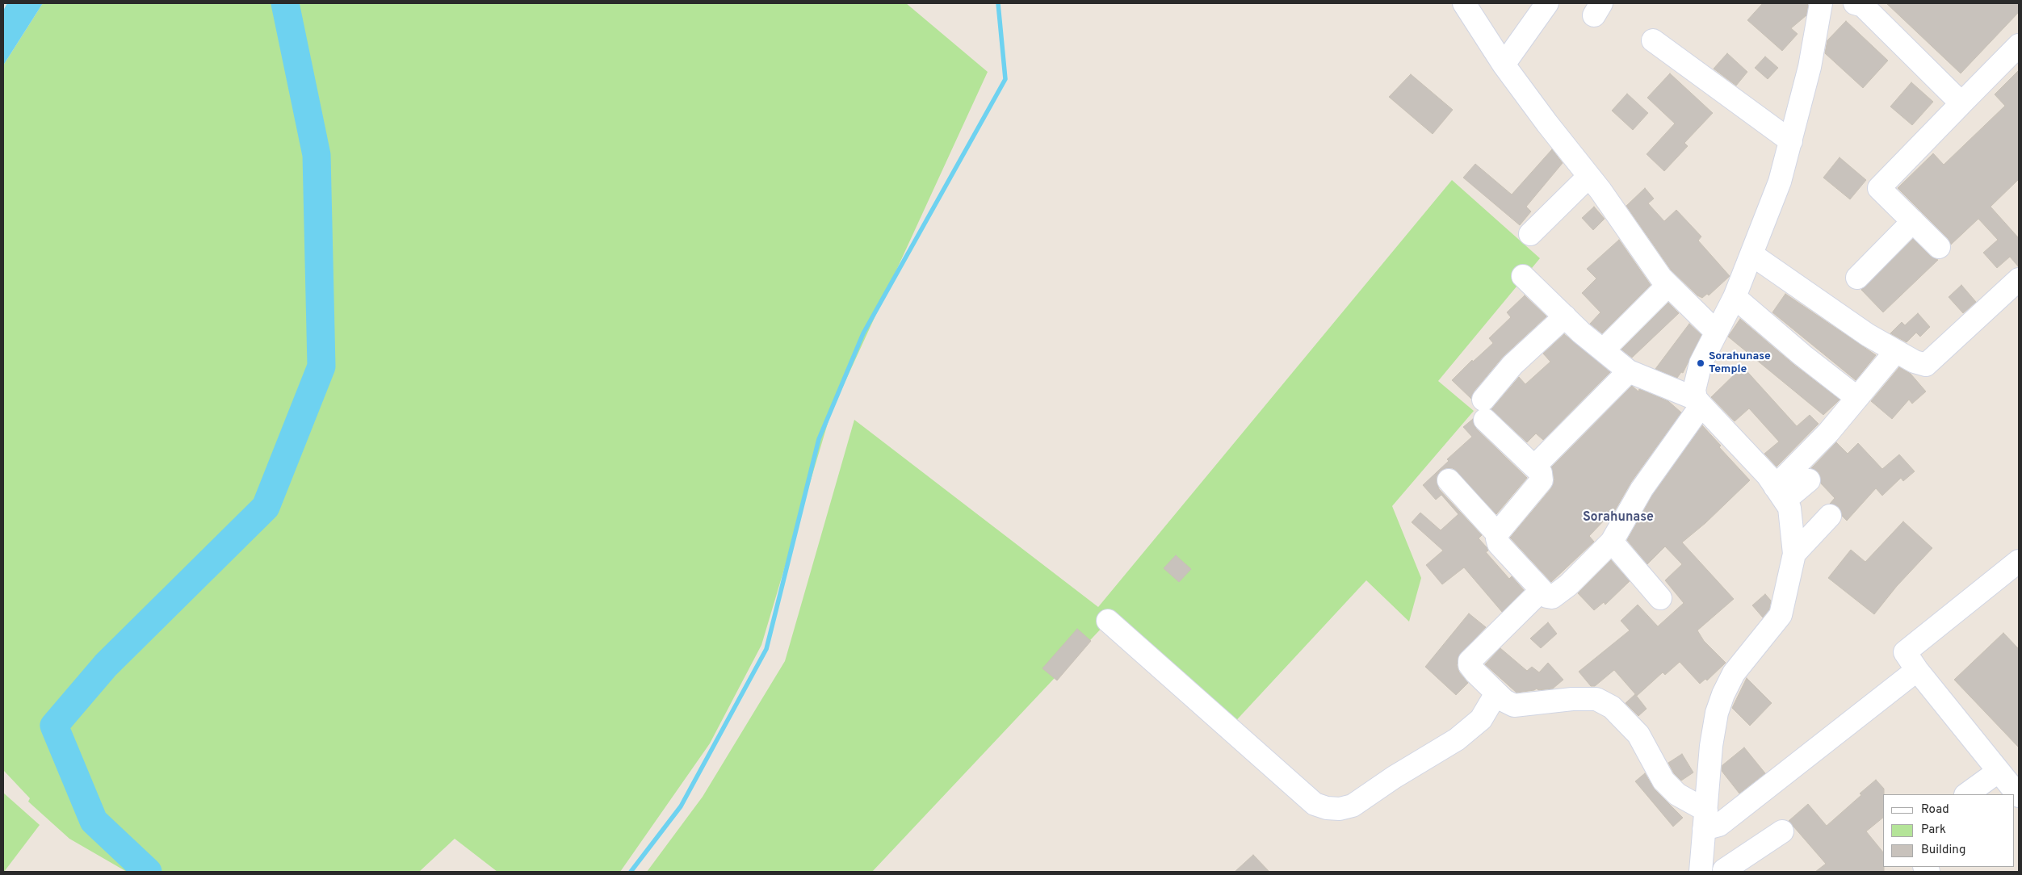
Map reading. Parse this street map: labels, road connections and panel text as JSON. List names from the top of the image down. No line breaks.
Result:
{"districts":["Sorahunase"],"places":["Sorahunase Temple"],"legend":["Road","Park","Building"]}
